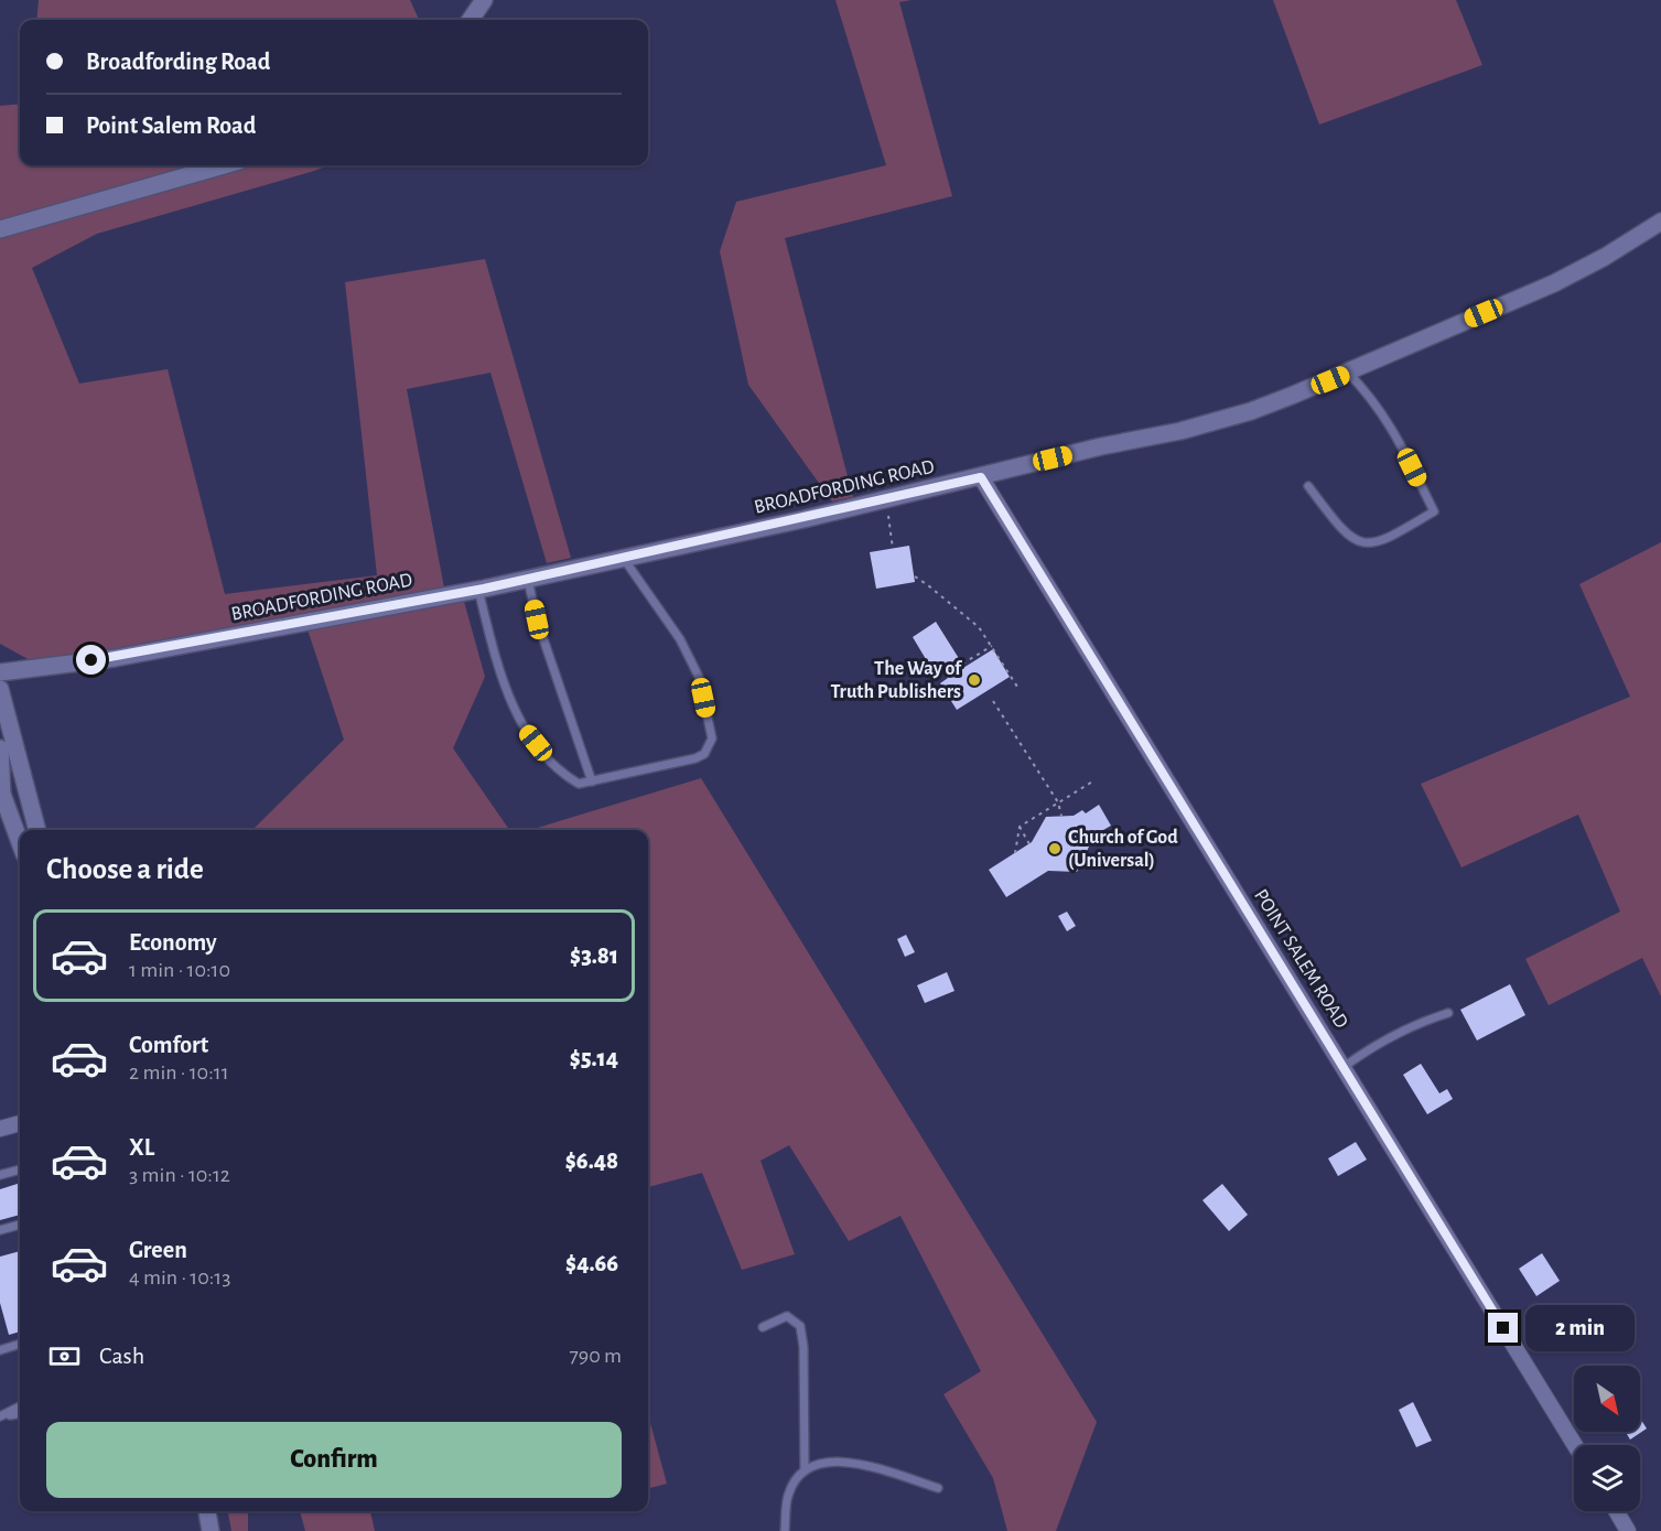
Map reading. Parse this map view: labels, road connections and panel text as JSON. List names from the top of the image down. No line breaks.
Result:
{"streets":{"street":["BROADFORDING ROAD","POINT SALEM ROAD"]},"crossings":[["BROADFORDING ROAD","POINT SALEM ROAD"]],"places":["The Way of Truth Publishers","Church of God (Universal)"],"north":"bottom right","page":{"banner":["Broadfording Road","Point Salem Road"],"heading":"Choose a ride","list":[{"name":"Economy","note":"1 min · 10:10","value":"$3.81"},{"name":"Comfort","note":"2 min · 10:11","value":"$5.14"},{"name":"XL","note":"3 min · 10:12","value":"$6.48"},{"name":"Green","note":"4 min · 10:13","value":"$4.66"}],"bubble":"2 min","pay":["Cash","790 m"],"buttons":"Confirm"}}
